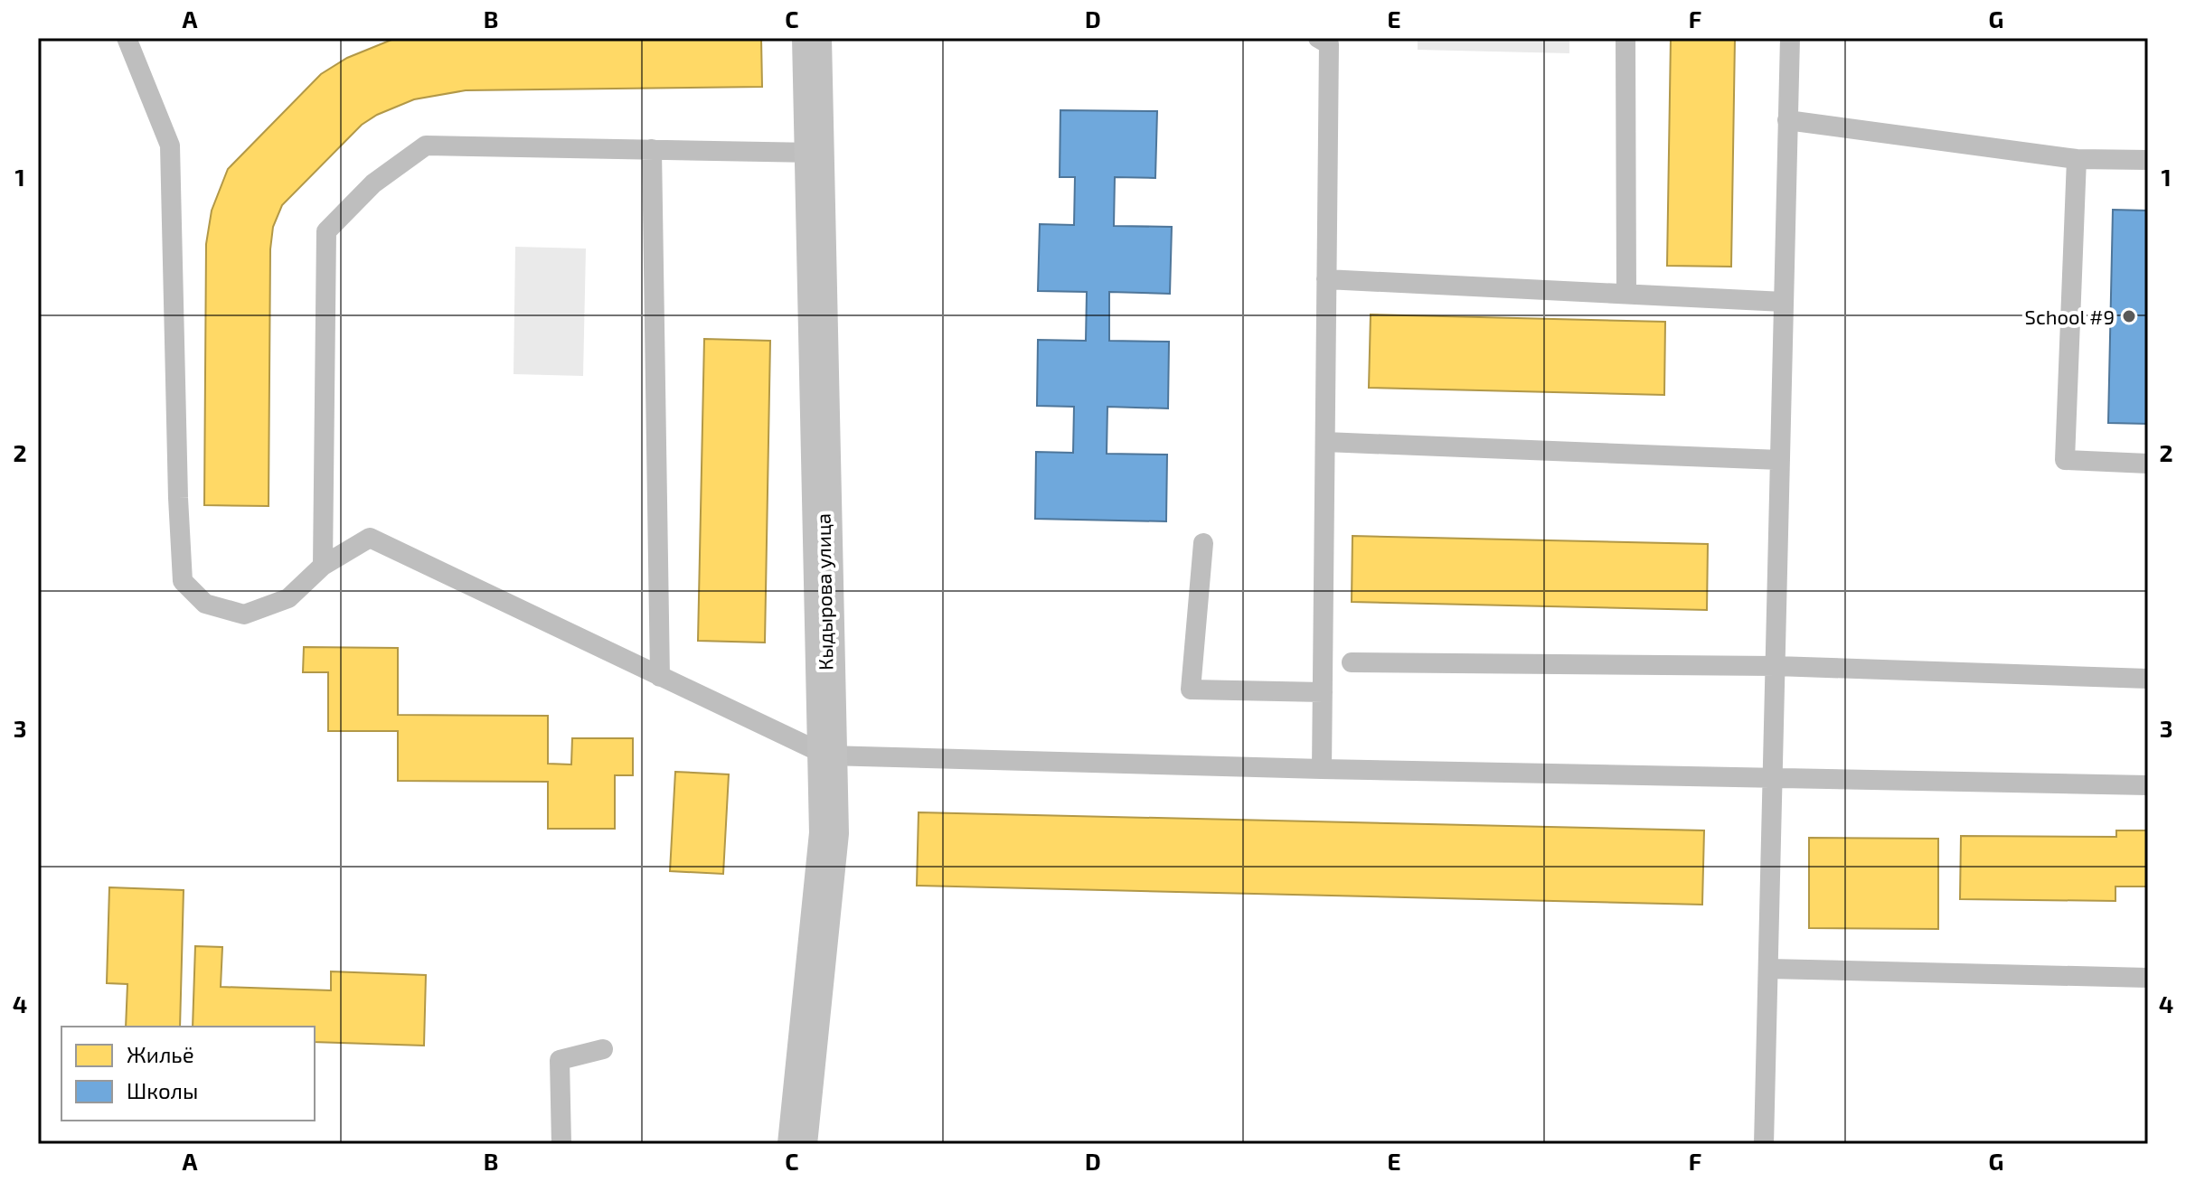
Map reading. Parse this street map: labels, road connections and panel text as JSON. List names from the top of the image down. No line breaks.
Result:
{"streets":{"street":["Кыдырова улица"]},"places":["School #9"],"legend":["Жильё","Школы"],"grid":{"columns":["A","B","C","D","E","F","G"],"rows":["1","2","3","4"]}}
